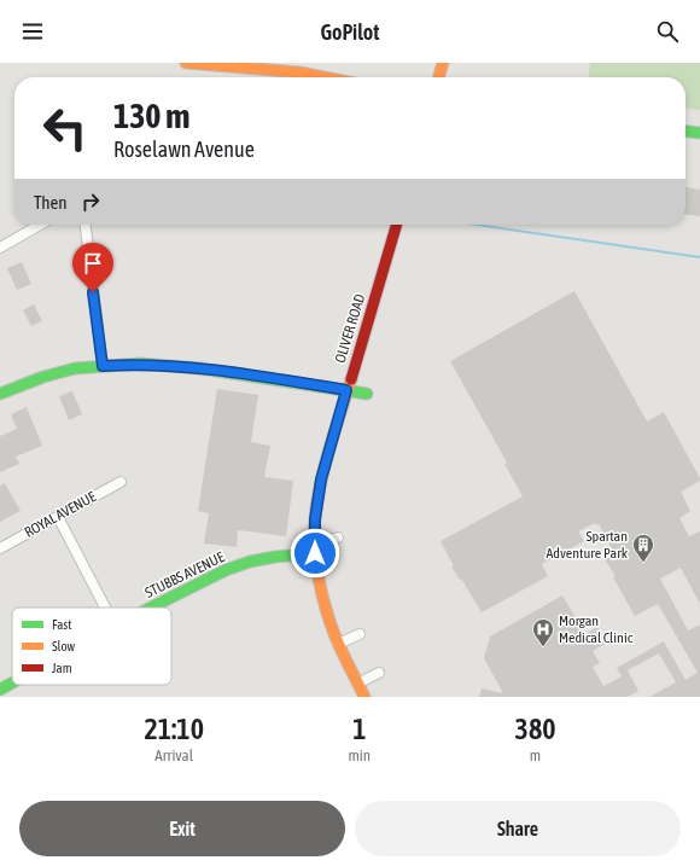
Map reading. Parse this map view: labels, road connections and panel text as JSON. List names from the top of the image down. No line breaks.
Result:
{"streets":{"street":["OLIVER ROAD","ROYAL AVENUE","STUBBS AVENUE"]},"crossings":[["OLIVER ROAD","STUBBS AVENUE"]],"places":{"building":["Spartan Adventure Park"],"hospital":["Morgan Medical Clinic"]},"legend":["Fast","Slow","Jam"],"page":{"header":"GoPilot","turn":["130 m","Roselawn Avenue"],"then":"Then","eta":["21:10","Arrival","1","min","380","m"],"buttons":["Exit","Share"]}}
